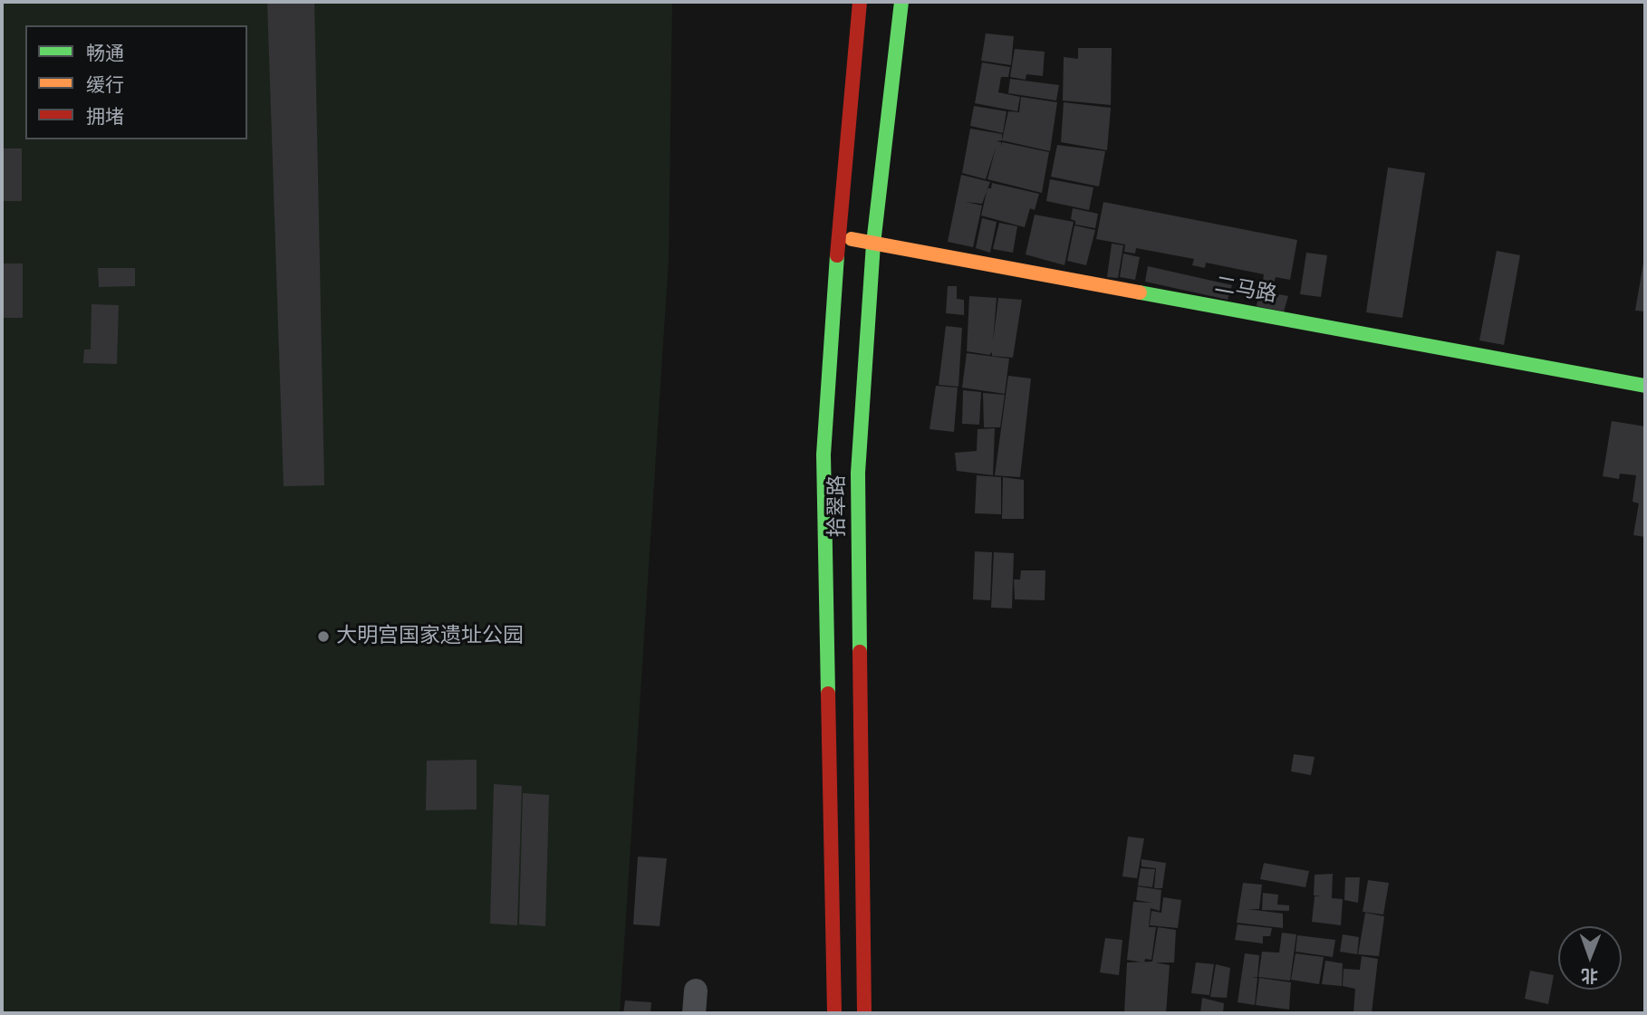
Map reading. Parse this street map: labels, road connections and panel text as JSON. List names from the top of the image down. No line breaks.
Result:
{"streets":{"main road":["二马路","拾翠路"]},"crossings":[["二马路","拾翠路"]],"places":["大明宫国家遗址公园"],"legend":["畅通","缓行","拥堵"],"north":"bottom"}
